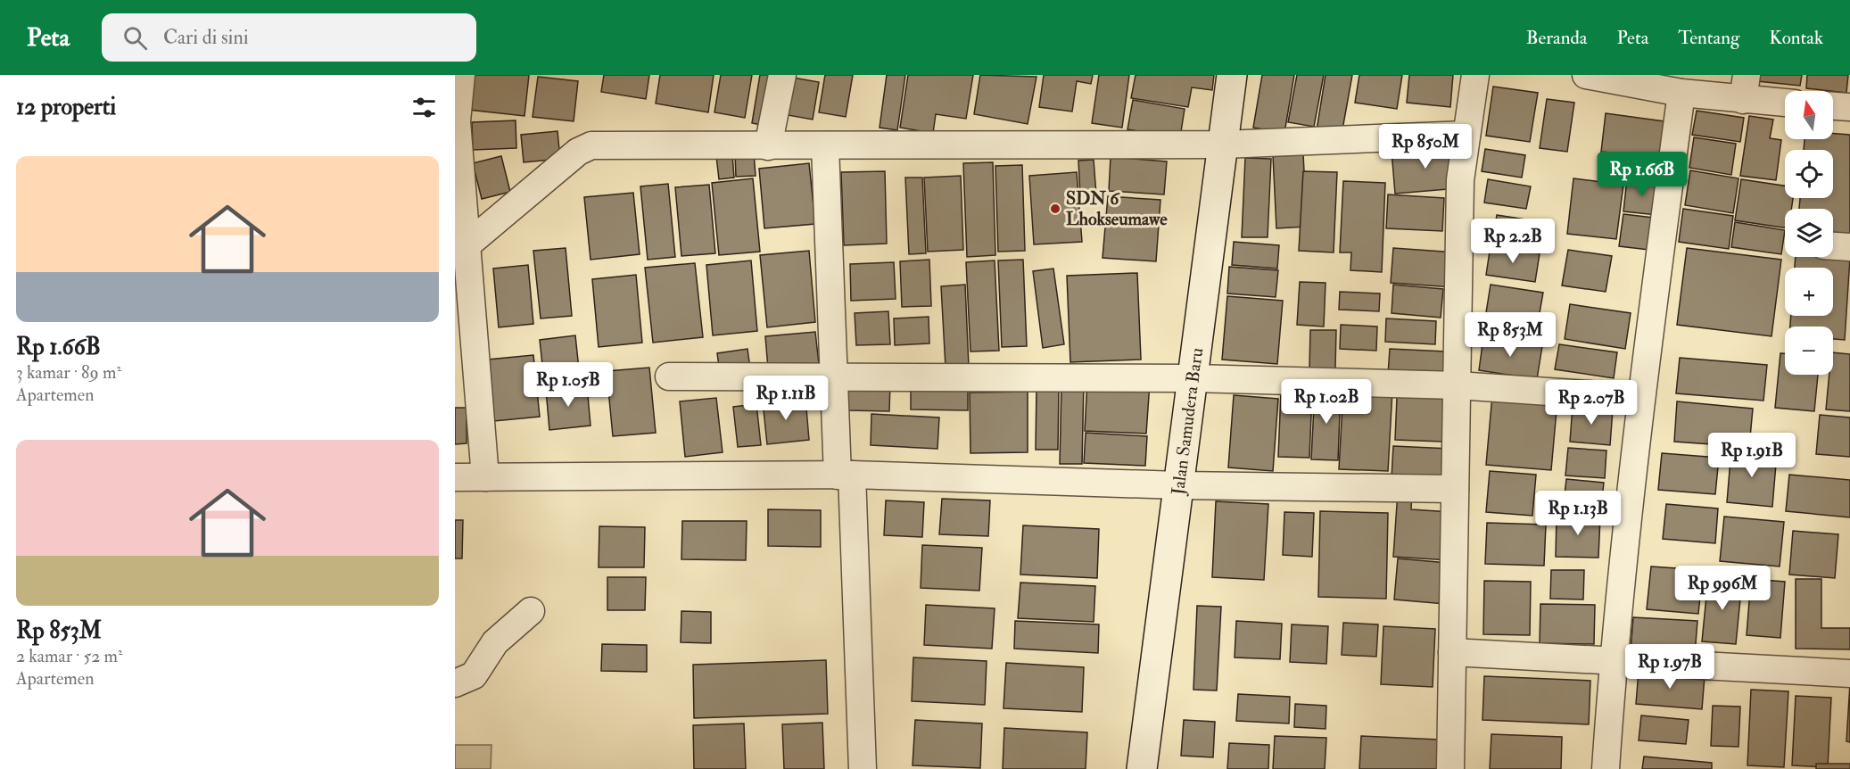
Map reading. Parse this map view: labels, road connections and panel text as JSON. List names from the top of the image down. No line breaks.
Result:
{"streets":{"street":["Jalan Samudera Baru"]},"places":["SDN 6 Lhokseumawe"],"north":"top","page":{"header":"Peta","search":"Cari di sini","nav":["Beranda","Peta","Tentang","Kontak"],"heading":"12 properti","map_buttons":["+","−"],"price":["Rp 850M","Rp 1.66B","Rp 2.2B","Rp 853M","Rp 1.05B","Rp 1.11B","Rp 1.02B","Rp 2.07B","Rp 1.91B","Rp 1.13B","Rp 996M","Rp 1.97B"],"list":[{"name":"Rp 1.66B","note":"3 kamar · 89 m² · Apartemen"},{"name":"Rp 853M","note":"2 kamar · 52 m² · Apartemen"}]}}
